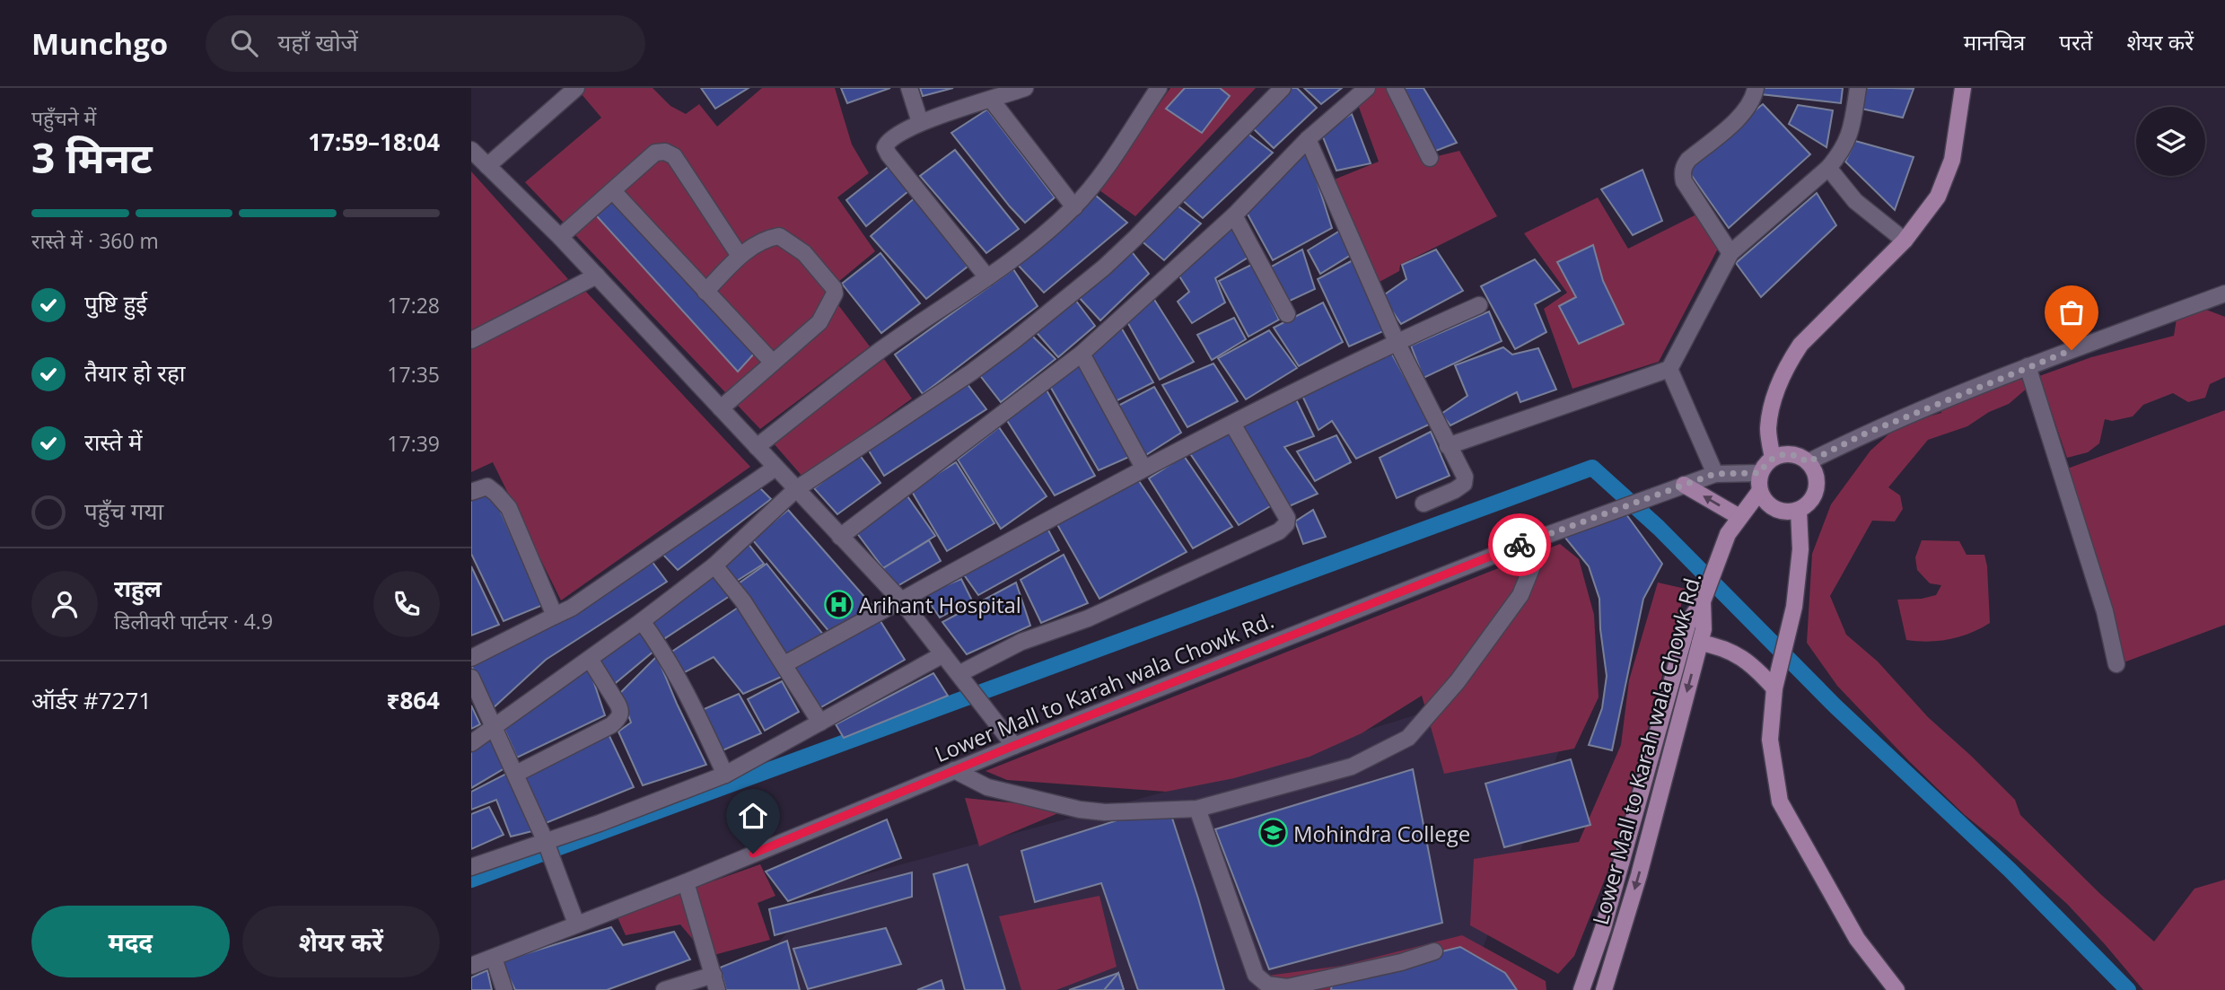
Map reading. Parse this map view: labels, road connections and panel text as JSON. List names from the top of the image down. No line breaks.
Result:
{"streets":{"main road":["Lower Mall to Karah wala Chowk Rd."]},"places":{"hospital":["Arihant Hospital"],"school or university":["Mohindra College"]},"page":{"header":"Munchgo","search":"यहाँ खोजें","nav":["मानचित्र","परतें","शेयर करें"],"heading":["3 मिनट","पहुँचने में","17:59–18:04"],"panel":["राहुल","डिलीवरी पार्टनर · 4.9","ऑर्डर #7271","₹864"],"bar":"रास्ते में · 360 m","list":[["पुष्टि हुई","17:28"],["तैयार हो रहा","17:35"],["रास्ते में","17:39"],"पहुँच गया"],"buttons":["मदद","शेयर करें"]}}
